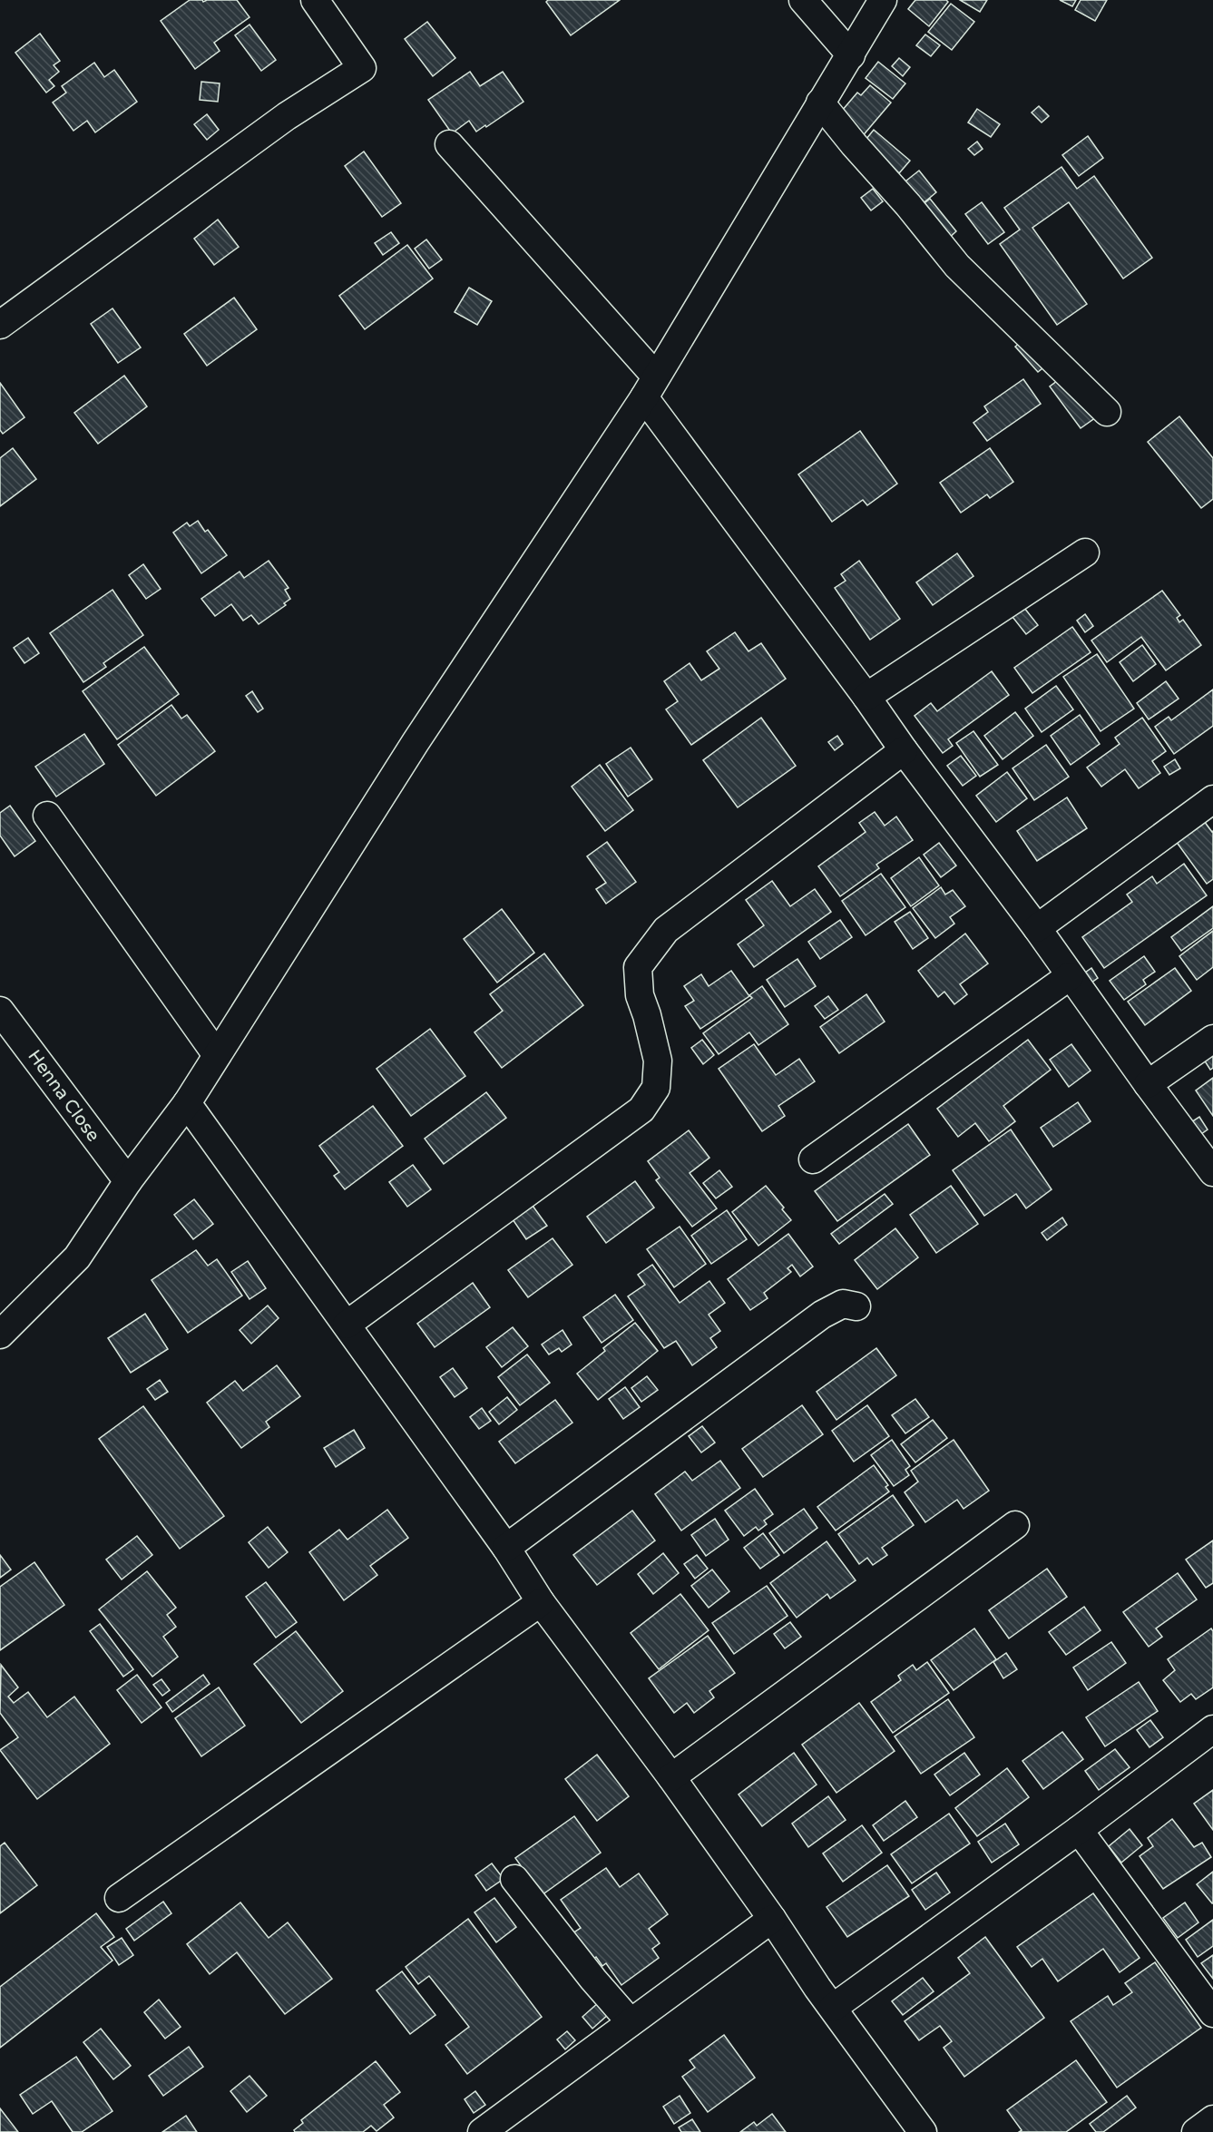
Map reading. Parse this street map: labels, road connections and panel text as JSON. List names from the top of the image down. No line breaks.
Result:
{"streets":{"street":["Henna Close"]}}
